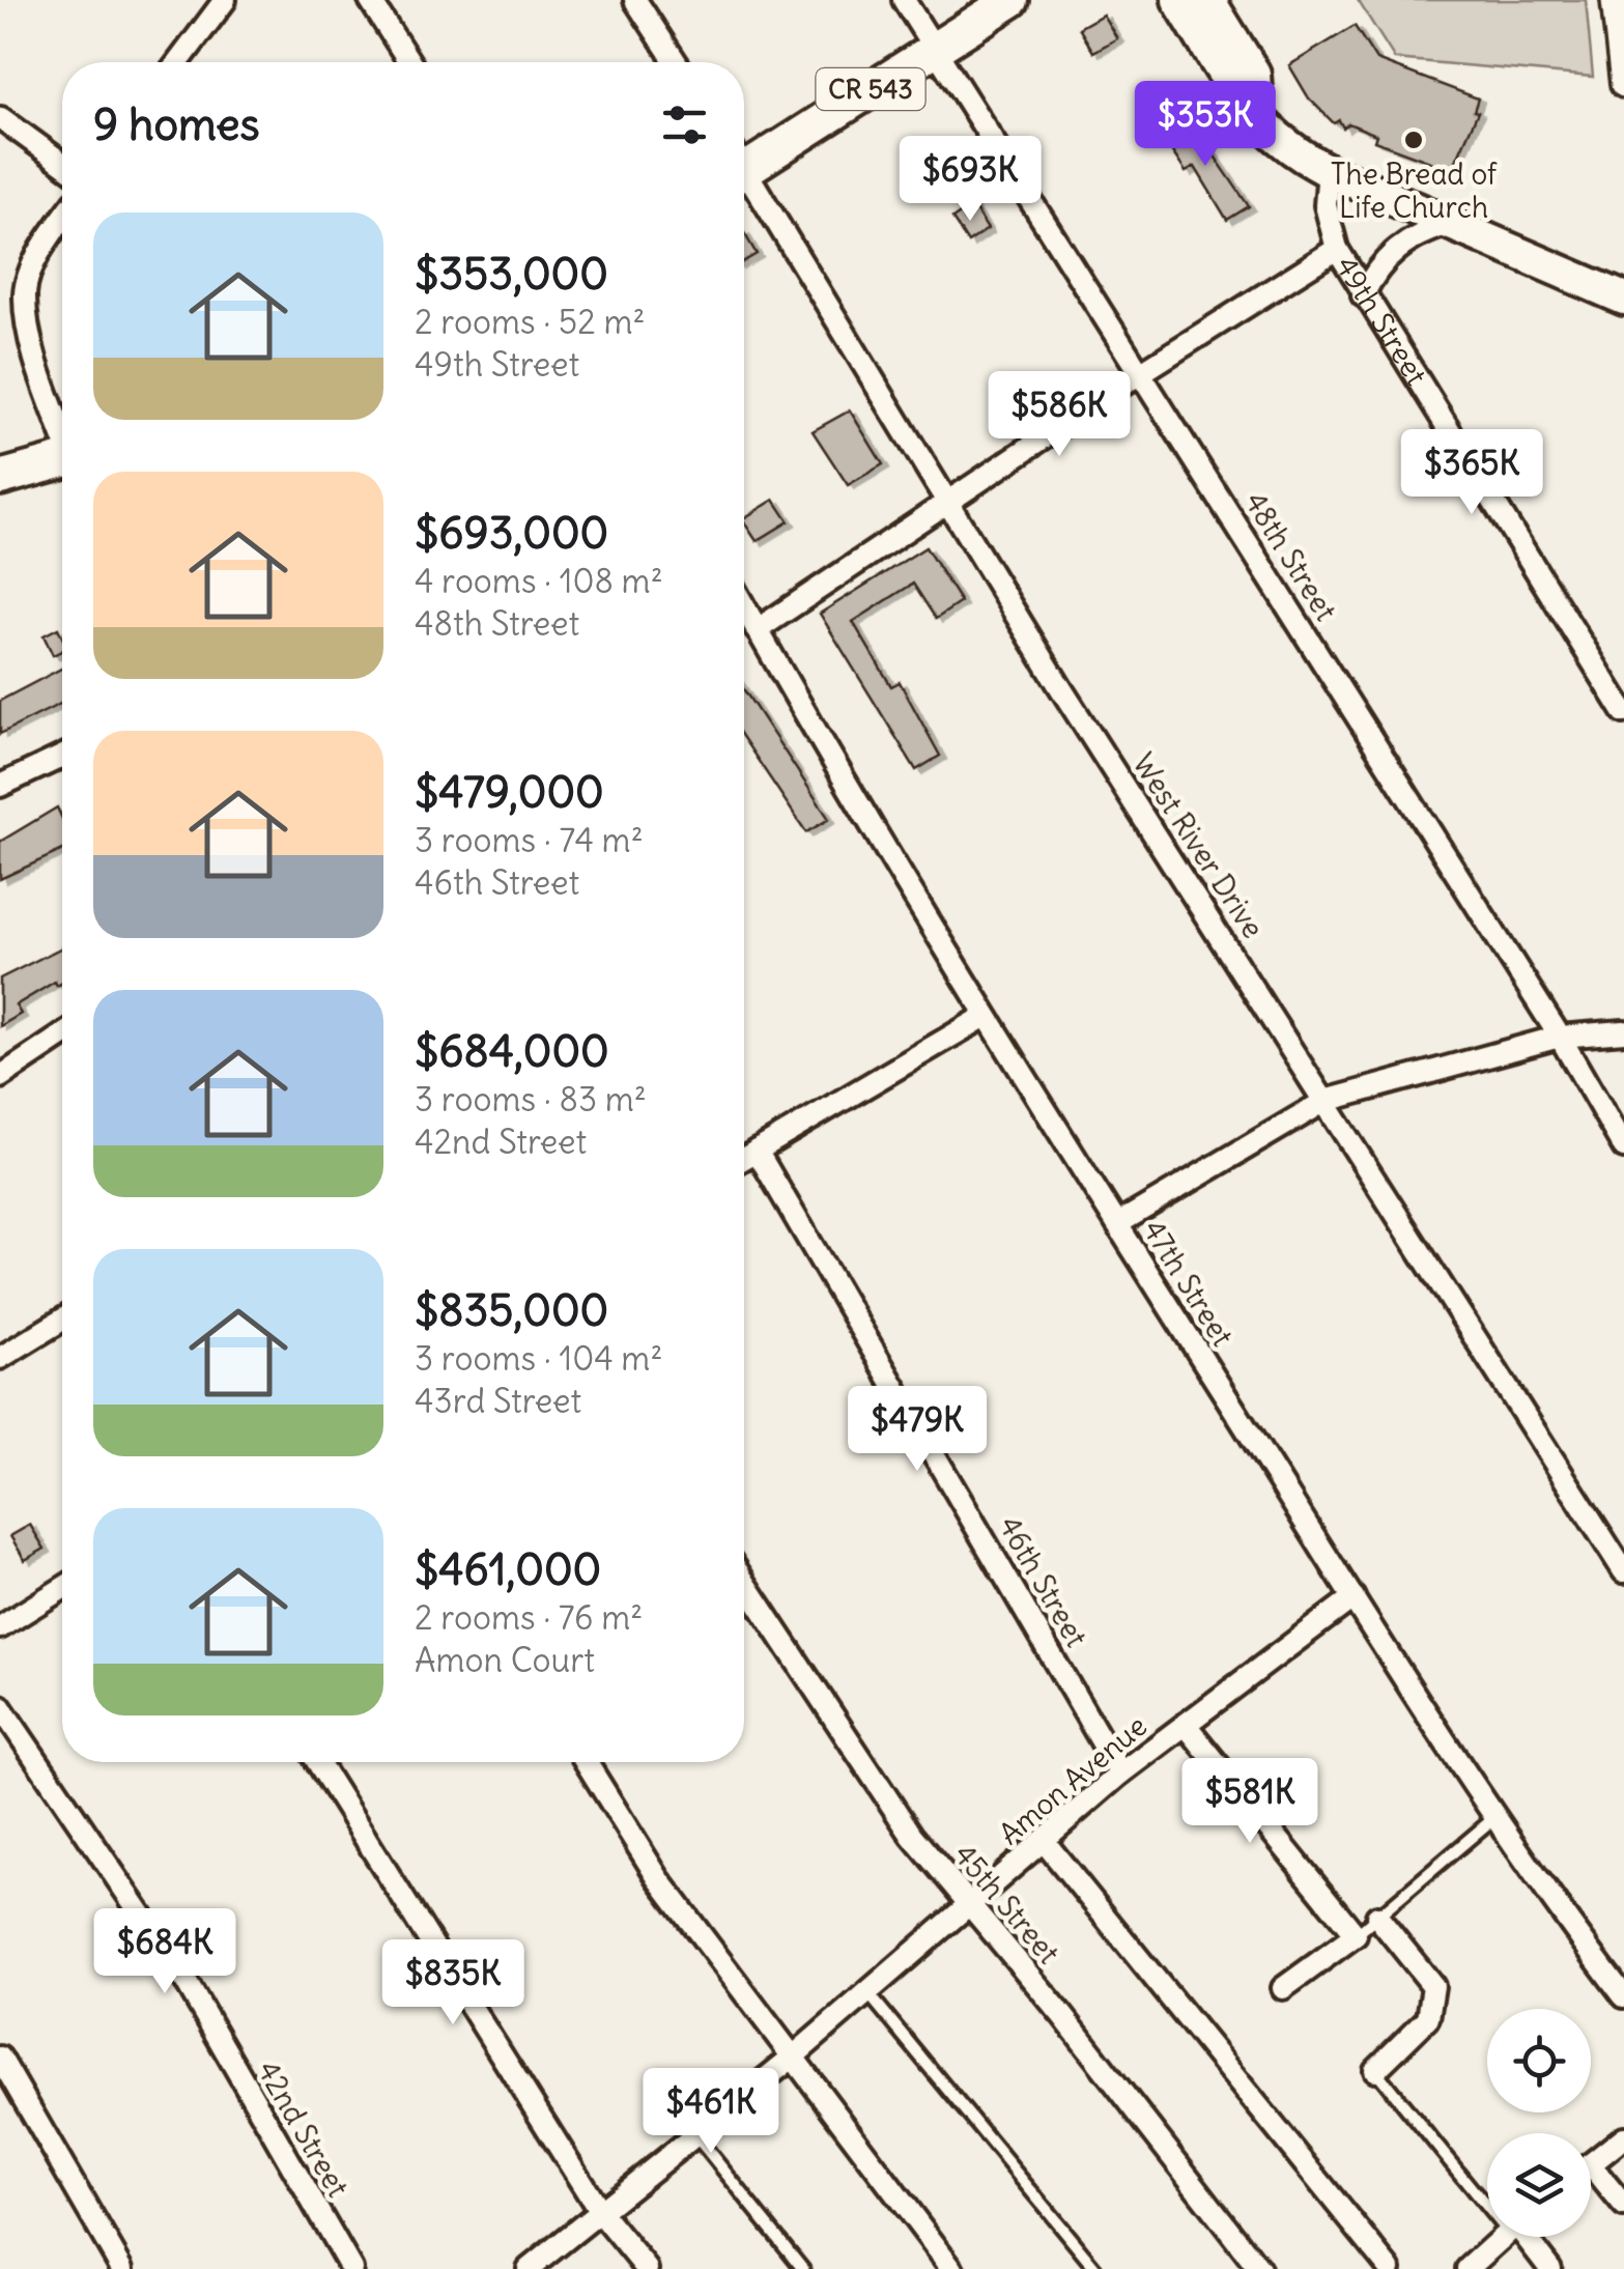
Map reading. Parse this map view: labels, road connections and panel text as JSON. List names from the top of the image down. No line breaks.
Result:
{"streets":{"main road":["CR 543"],"street":["49th Street","48th Street","West River Drive","47th Street","46th Street","Amon Avenue","45th Street","42nd Street"]},"crossings":[["CR 543","48th Street"],["47th Street","Amon Avenue"],["46th Street","Amon Avenue"],["Amon Avenue","45th Street"]],"places":["The Bread of Life Church"],"page":{"heading":"9 homes","price":["$353K","$693K","$586K","$365K","$479K","$581K","$684K","$835K","$461K"],"list":[{"name":"$353,000","note":"2 rooms · 52 m² · 49th Street"},{"name":"$693,000","note":"4 rooms · 108 m² · 48th Street"},{"name":"$479,000","note":"3 rooms · 74 m² · 46th Street"},{"name":"$684,000","note":"3 rooms · 83 m² · 42nd Street"},{"name":"$835,000","note":"3 rooms · 104 m² · 43rd Street"},{"name":"$461,000","note":"2 rooms · 76 m² · Amon Court"}]}}
